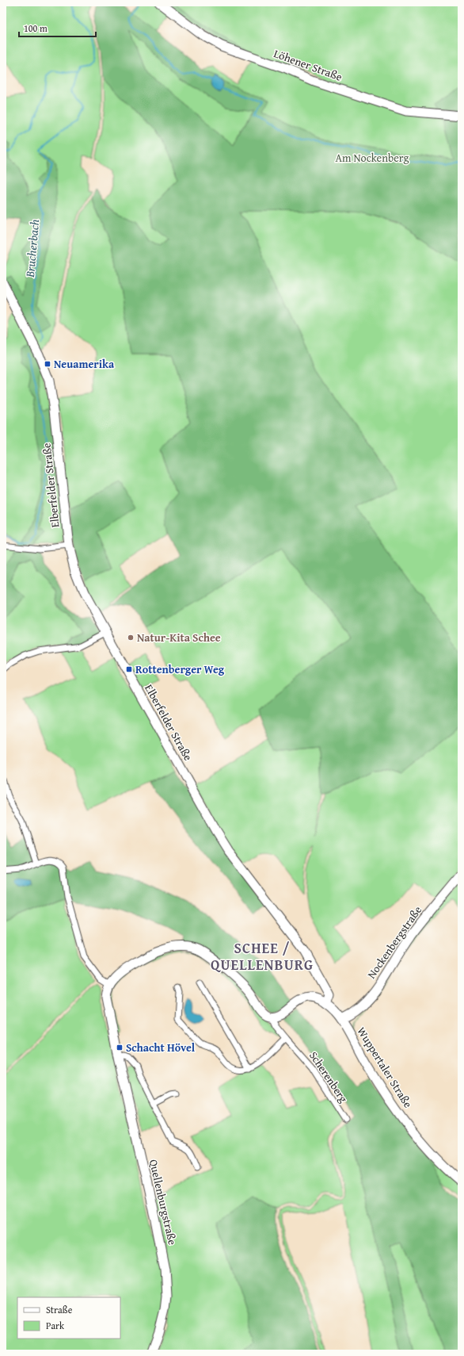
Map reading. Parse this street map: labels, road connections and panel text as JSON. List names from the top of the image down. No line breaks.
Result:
{"streets":{"main road":["Löhener Straße","Elberfelder Straße","Nockenbergstraße","Wuppertaler Straße","Quellenburgstraße"],"street":["Scherenberg"]},"crossings":[["Elberfelder Straße","Wuppertaler Straße"],["Nockenbergstraße","Wuppertaler Straße"],["Wuppertaler Straße","Scherenberg"]],"districts":["SCHEE / QUELLENBURG"],"water":["Brucherbach"],"parks":["Am Nockenberg"],"places":{"transit":["Neuamerika","Rottenberger Weg","Schacht Hövel"],"other":["Natur-Kita Schee"]},"legend":["Straße","Park"],"scale_bar":"100 m"}
